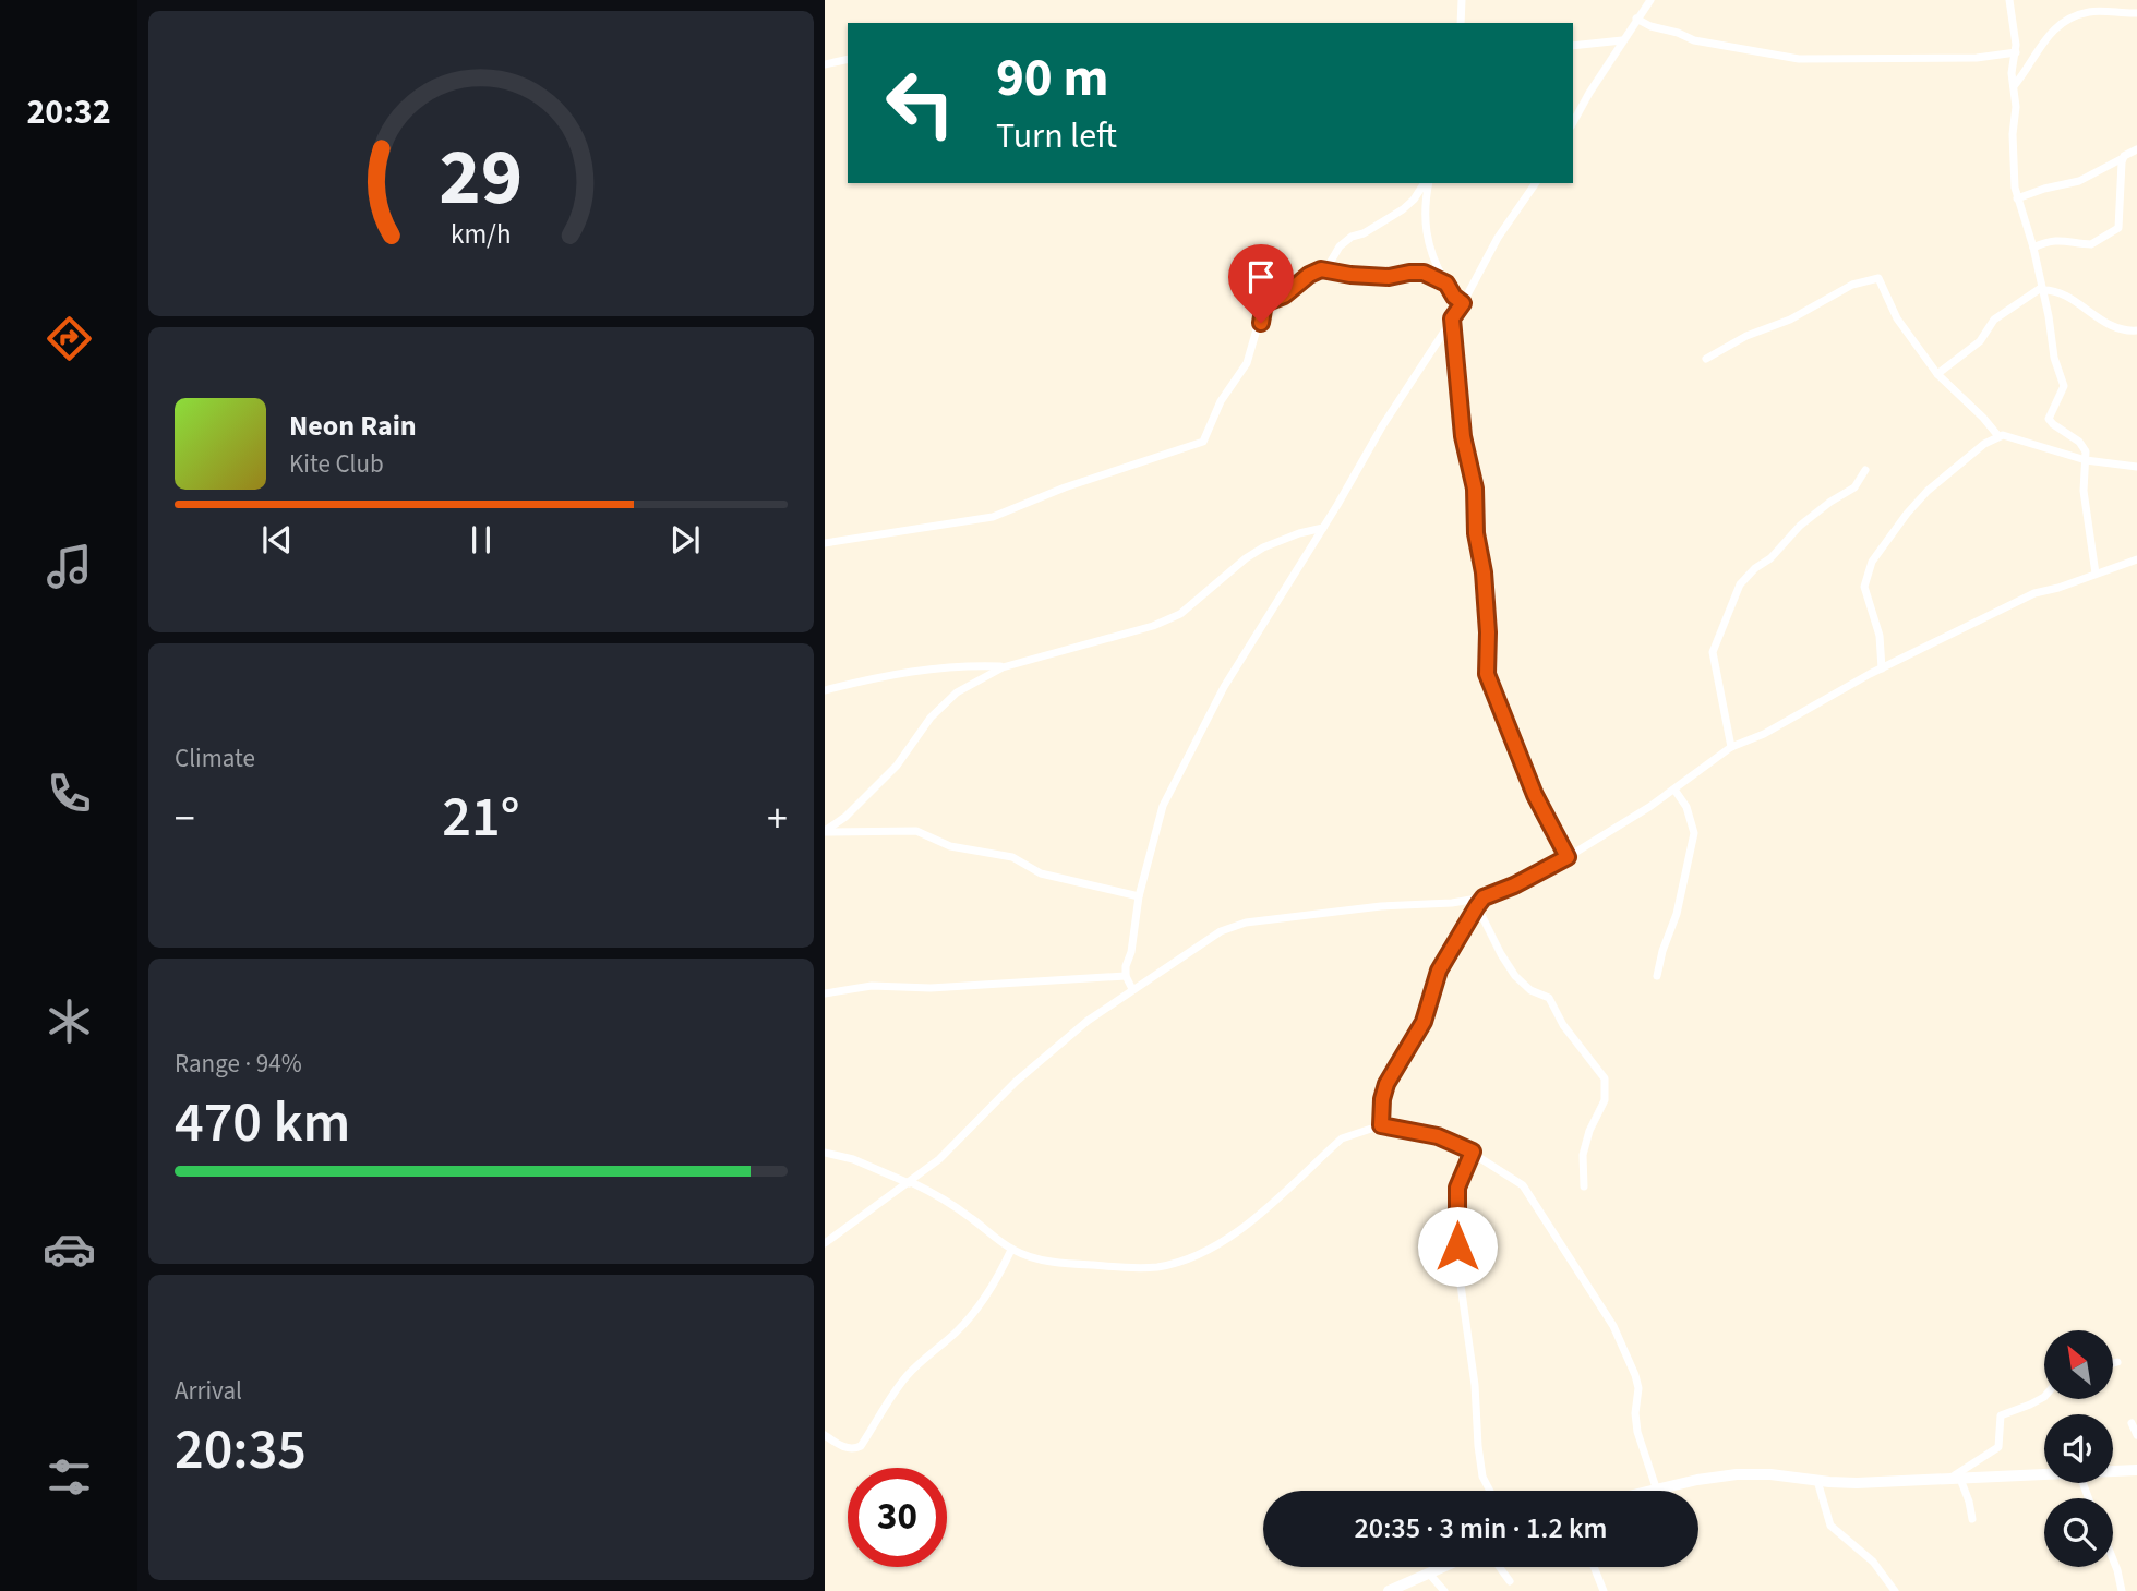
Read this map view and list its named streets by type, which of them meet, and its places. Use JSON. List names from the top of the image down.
{
  "north": "top left",
  "page": {
    "tabs": "20:32",
    "turn": ["90 m", "Turn left"],
    "song": ["Neon Rain", "Kite Club"],
    "tile": [
      "Climate",
      ["Range · 94%", "470 km"],
      ["Arrival", "20:35"]
    ],
    "heat": ["−", "21°", "+"],
    "limit": "30",
    "trip": "20:35 · 3 min · 1.2 km",
    "gauge": ["29", "km/h"]
  }
}
